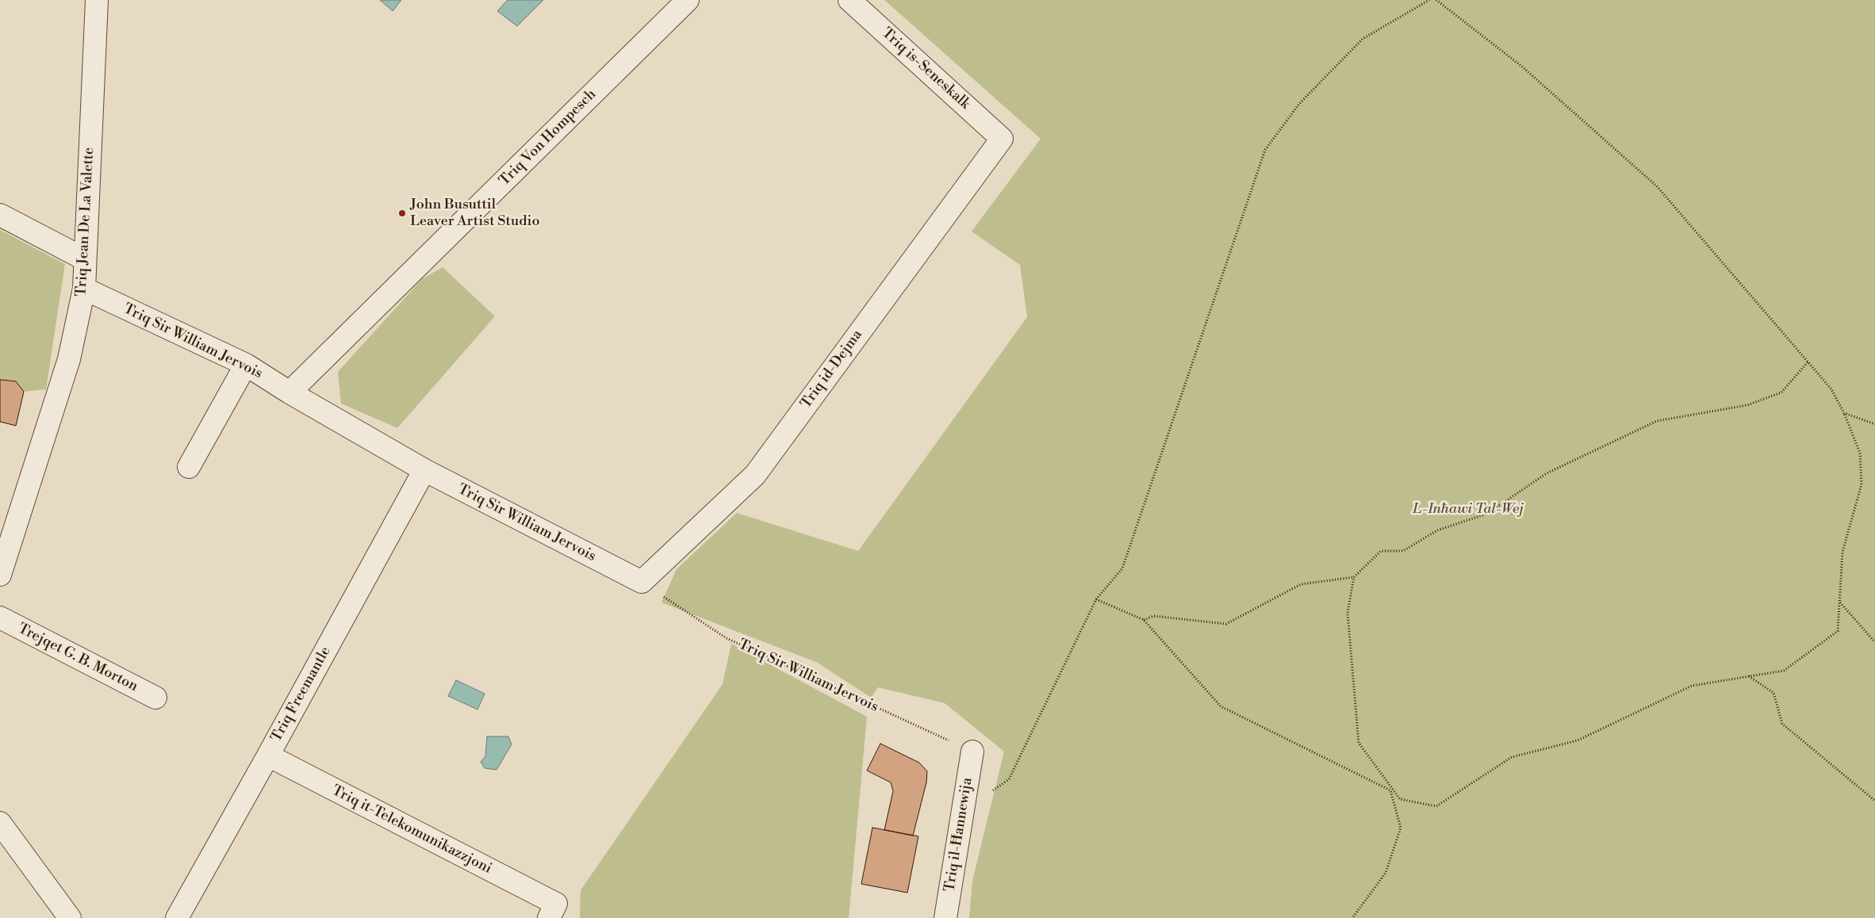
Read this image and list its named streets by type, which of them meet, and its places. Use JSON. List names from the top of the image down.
{
  "streets": {
    "street": [
      "Triq is-Seneskalk",
      "Triq Von Hompesch",
      "Triq Jean De La Valette",
      "Triq Sir William Jervois",
      "Triq id-Dejma",
      "Trejqet G. B. Morton",
      "Triq Freemantle",
      "Triq it-Telekomunikazzjoni",
      "Triq il-Ħannewija"
    ]
  },
  "crossings": [
    ["Triq is-Seneskalk", "Triq id-Dejma"],
    ["Triq Von Hompesch", "Triq Sir William Jervois"],
    ["Triq Jean De La Valette", "Triq Sir William Jervois"],
    ["Triq Sir William Jervois", "Triq id-Dejma"],
    ["Triq Sir William Jervois", "Triq Freemantle"],
    ["Triq Sir William Jervois", "Triq il-Ħannewija"],
    ["Triq Freemantle", "Triq it-Telekomunikazzjoni"]
  ],
  "parks": ["L-Inħawi Tal-Wej"],
  "places": ["John Busuttil Leaver Artist Studio"]
}
